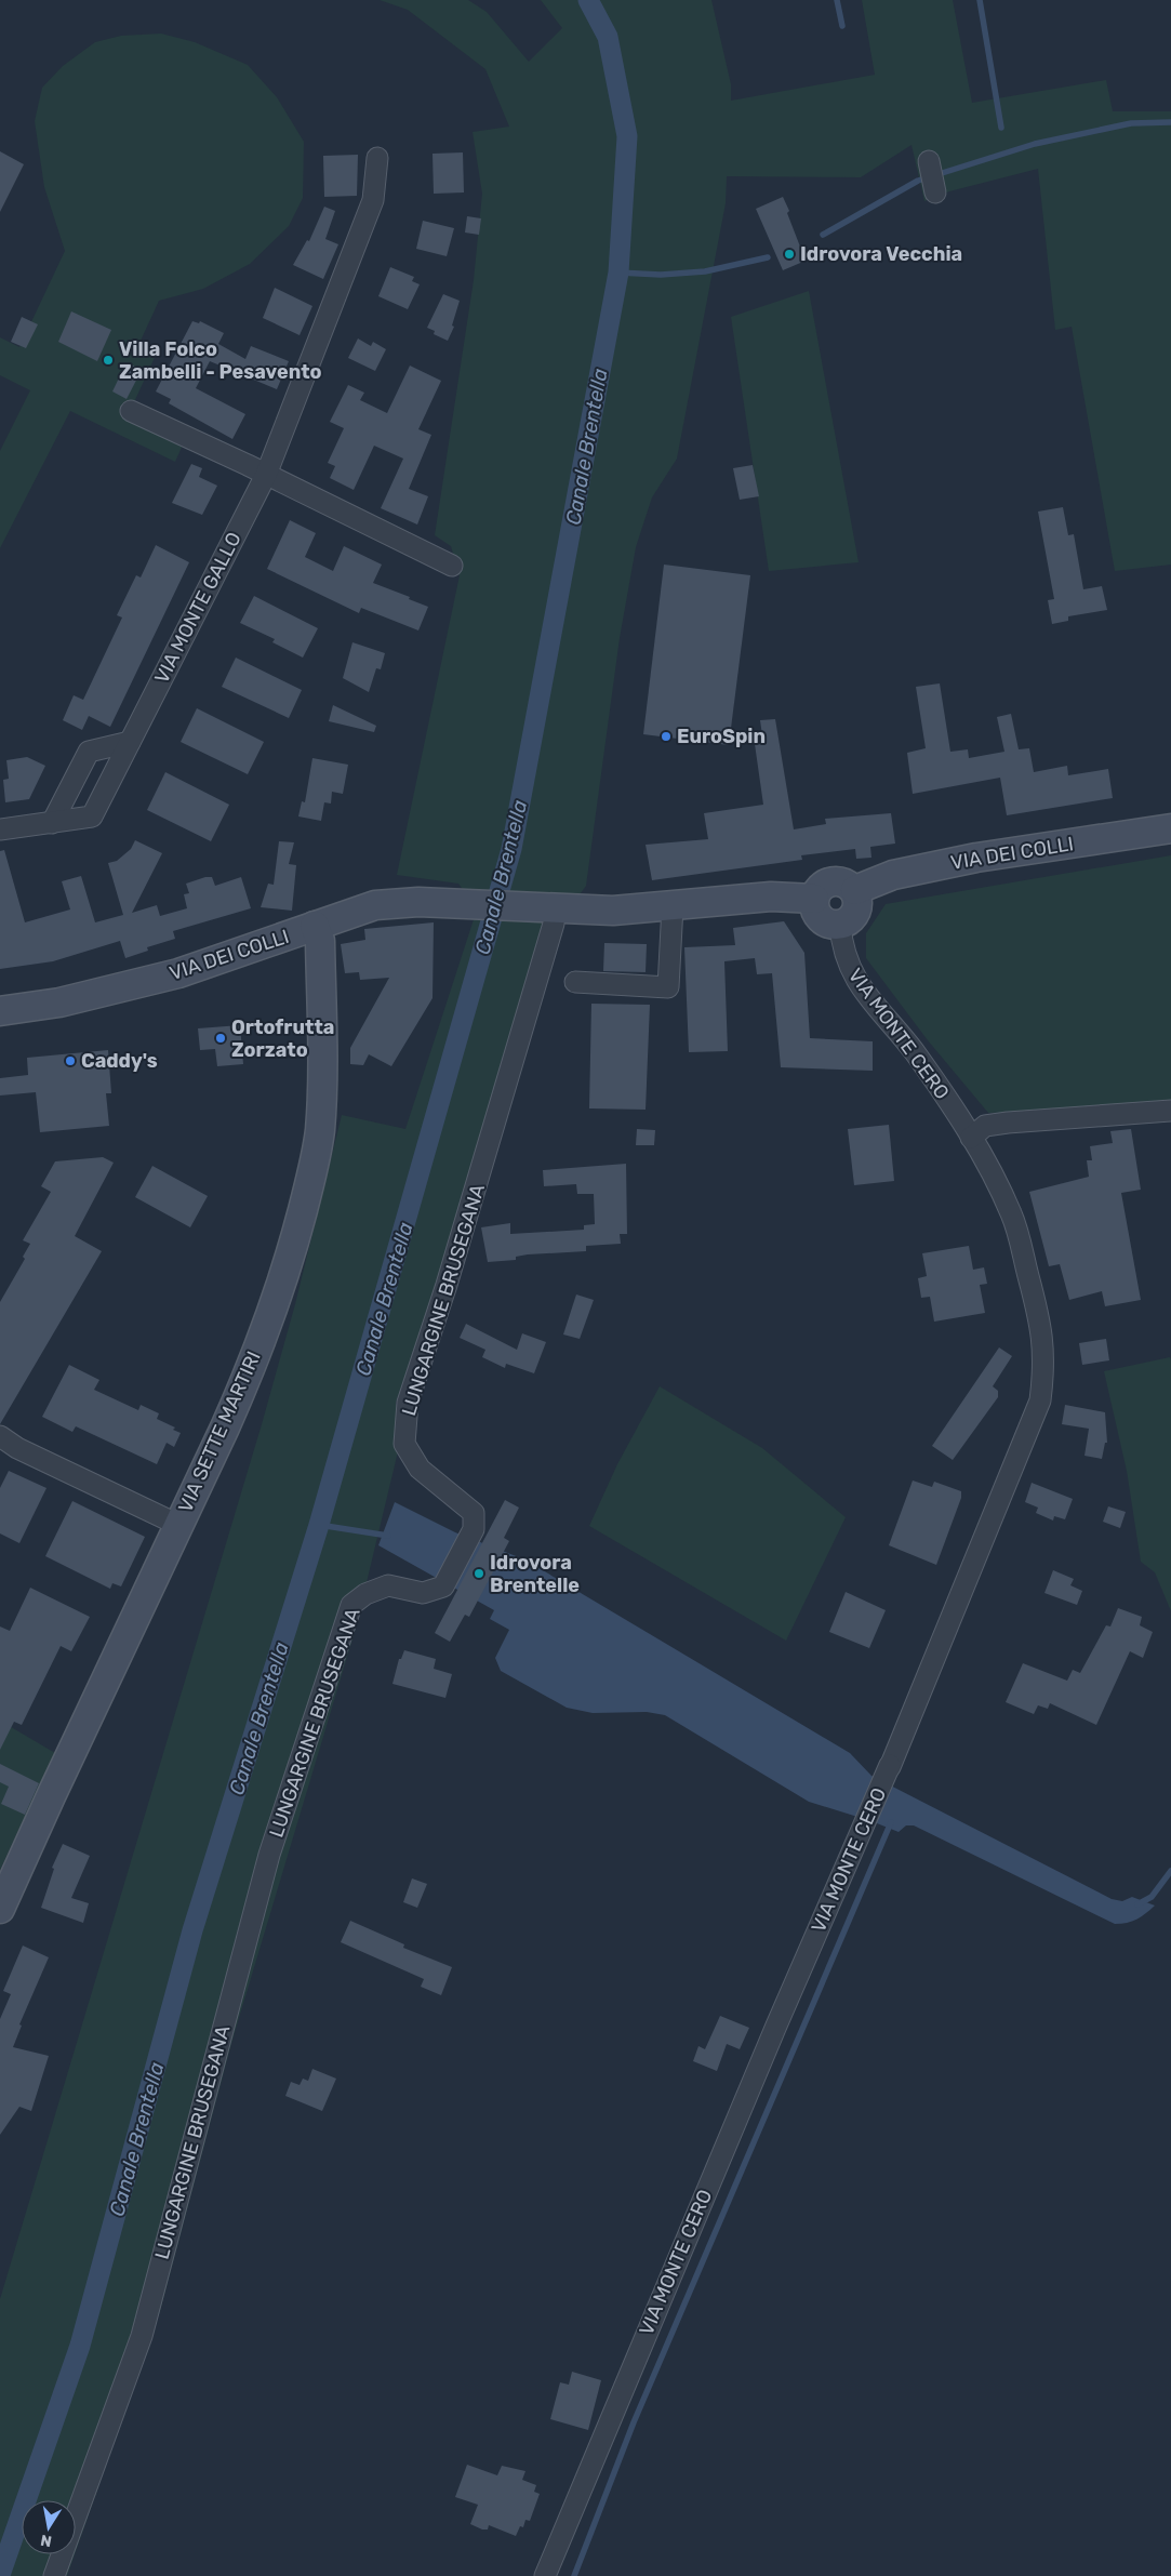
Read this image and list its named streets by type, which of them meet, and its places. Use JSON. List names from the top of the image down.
{
  "streets": {
    "main road": ["VIA DEI COLLI", "VIA SETTE MARTIRI"],
    "street": ["VIA MONTE GALLO", "VIA MONTE CERO", "LUNGARGINE BRUSEGANA"]
  },
  "crossings": [
    ["VIA DEI COLLI", "VIA MONTE CERO"],
    ["VIA DEI COLLI", "LUNGARGINE BRUSEGANA"],
    ["VIA DEI COLLI", "VIA SETTE MARTIRI"]
  ],
  "water": ["Canale Brentella"],
  "places": [
    "Idrovora Vecchia",
    "Villa Folco Zambelli - Pesavento",
    "EuroSpin",
    "Ortofrutta Zorzato",
    "Caddy's",
    "Idrovora Brentelle"
  ],
  "north": "bottom"
}
